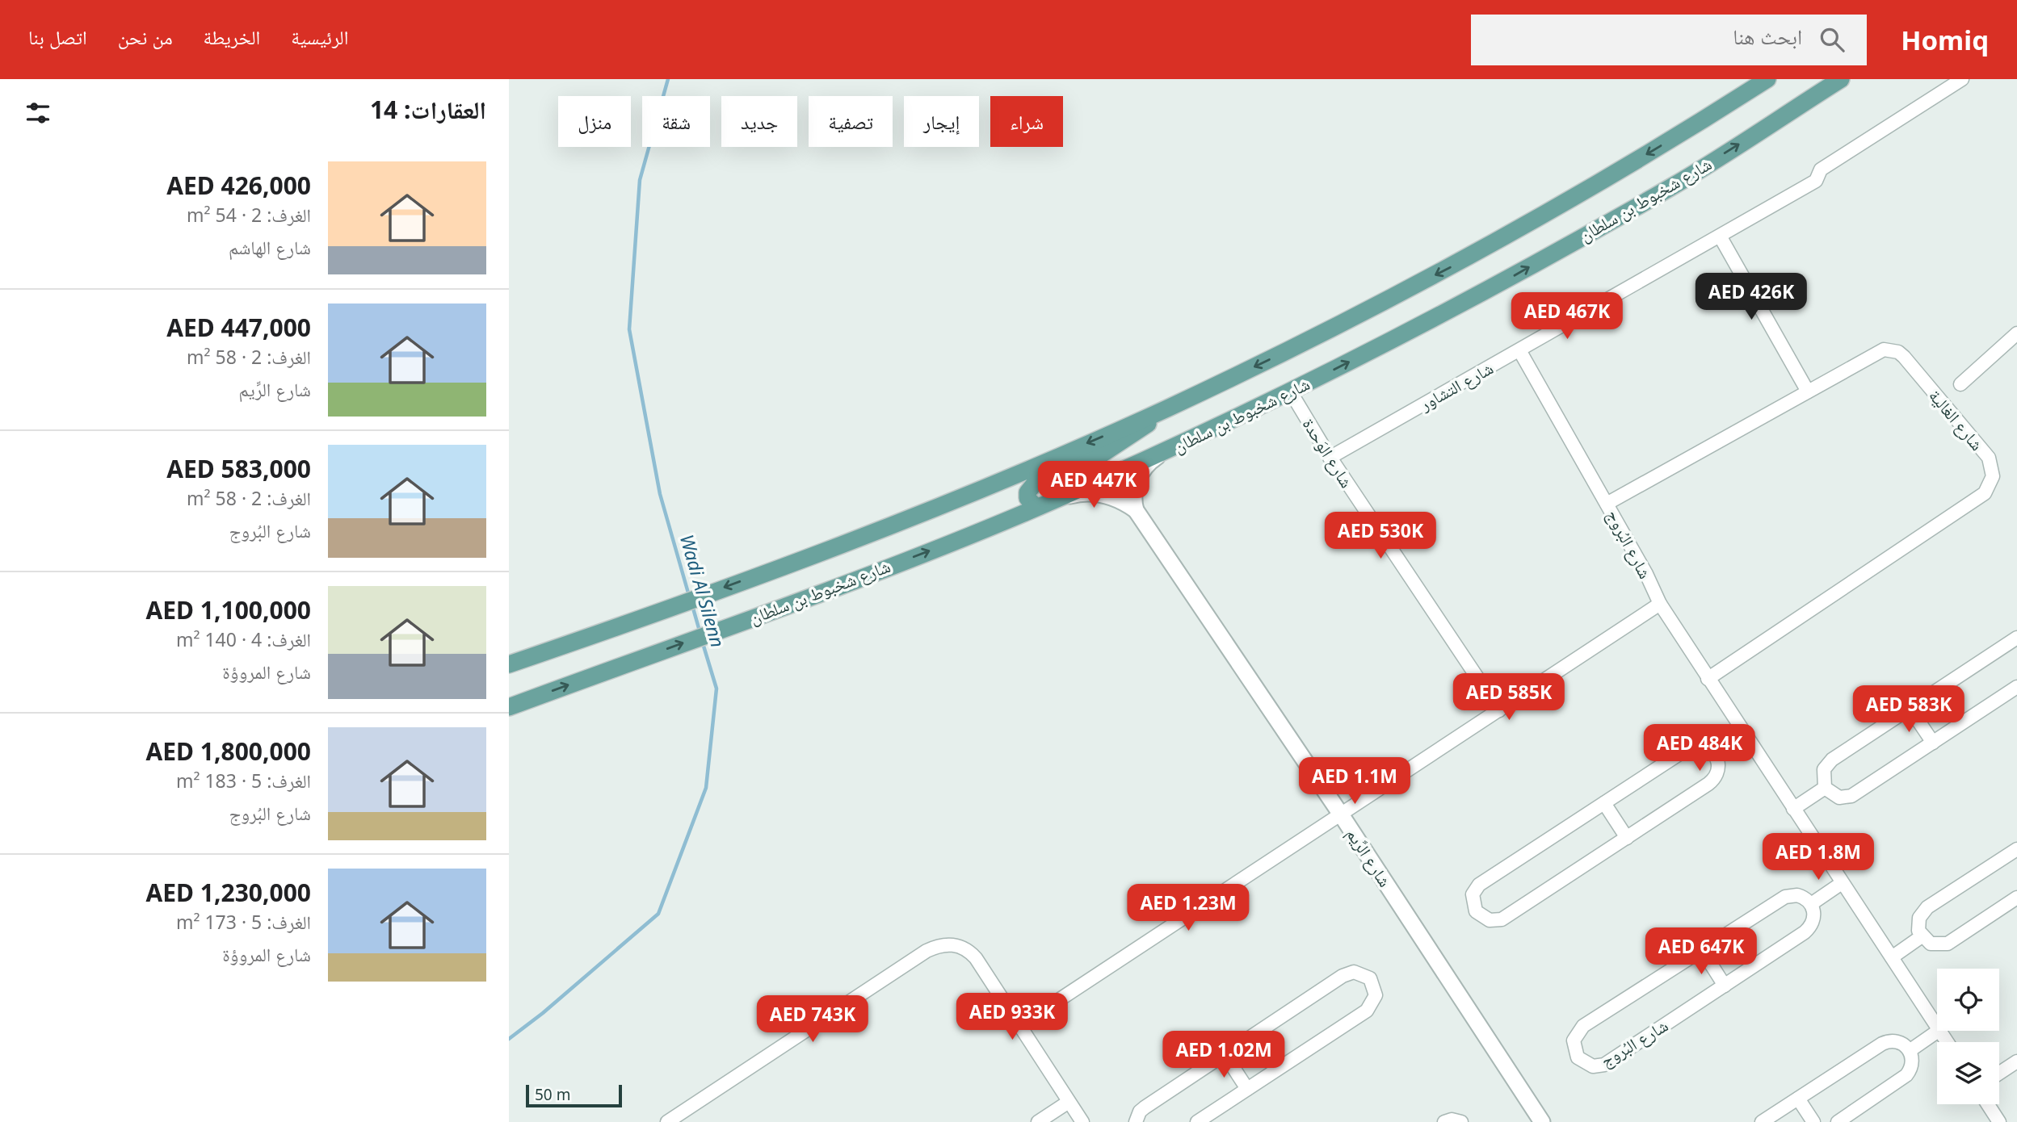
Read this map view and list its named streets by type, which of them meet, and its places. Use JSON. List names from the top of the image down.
{
  "streets": {
    "main road": ["شارع شخبوط بن سلطان"],
    "street": [
      "شارع التشاور",
      "شارع الغالية",
      "شارع الوَحدة",
      "شارع البُروج",
      "شارع الرِّيم"
    ]
  },
  "crossings": [
    ["شارع شخبوط بن سلطان", "شارع الوَحدة"],
    ["شارع شخبوط بن سلطان", "شارع الرِّيم"],
    ["شارع التشاور", "شارع الوَحدة"],
    ["شارع التشاور", "شارع البُروج"],
    ["شارع الغالية", "شارع البُروج"]
  ],
  "water": ["Wadi Al Silenn"],
  "scale_bar": "50 m",
  "page": {
    "header": "Homiq",
    "search": "ابحث هنا",
    "nav": [
      "الرئيسية",
      "الخريطة",
      "من نحن",
      "اتصل بنا"
    ],
    "heading": "العقارات: 14",
    "chip": [
      "شراء",
      "إيجار",
      "تصفية",
      "جديد",
      "شقة",
      "منزل"
    ],
    "list": [
      {
        "name": "AED 426,000",
        "note": "الغرف: 2 · 54 m² · شارع الهاشم"
      },
      {
        "name": "AED 447,000",
        "note": "الغرف: 2 · 58 m² · شارع الرِّيم"
      },
      {
        "name": "AED 583,000",
        "note": "الغرف: 2 · 58 m² · شارع البُروج"
      },
      {
        "name": "AED 1,100,000",
        "note": "الغرف: 4 · 140 m² · شارع المروؤة"
      },
      {
        "name": "AED 1,800,000",
        "note": "الغرف: 5 · 183 m² · شارع البُروج"
      },
      {
        "name": "AED 1,230,000",
        "note": "الغرف: 5 · 173 m² · شارع المروؤة"
      }
    ],
    "price": [
      "AED 426K",
      "AED 467K",
      "AED 447K",
      "AED 530K",
      "AED 585K",
      "AED 583K",
      "AED 484K",
      "AED 1.1M",
      "AED 1.8M",
      "AED 1.23M",
      "AED 647K",
      "AED 933K",
      "AED 743K",
      "AED 1.02M"
    ],
    "scale": "50 m"
  }
}
